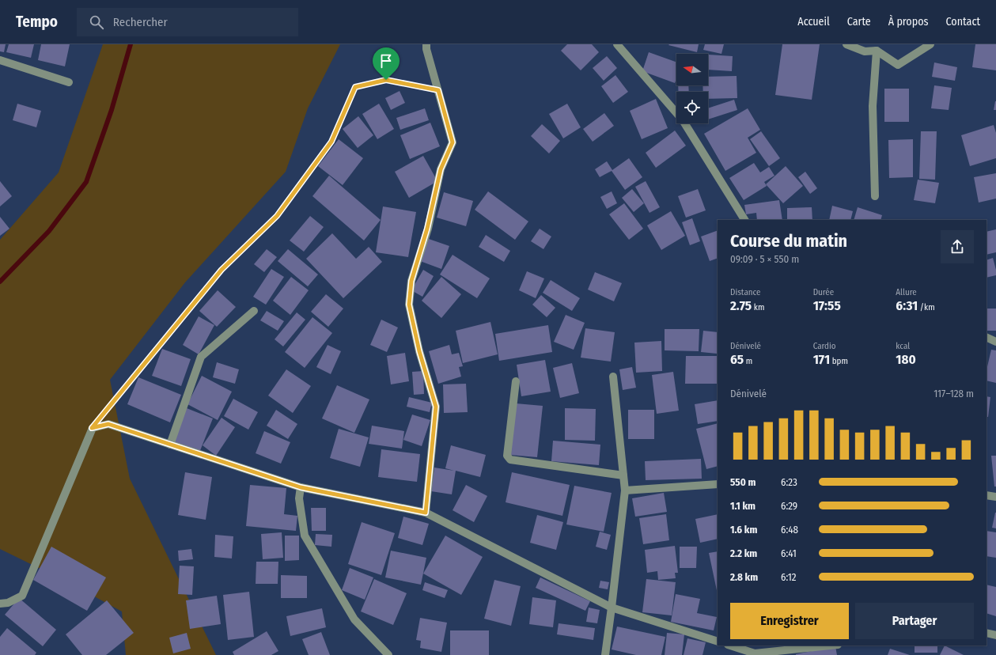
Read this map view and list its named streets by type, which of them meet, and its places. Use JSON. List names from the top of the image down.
{
  "north": "left",
  "page": {
    "header": "Tempo",
    "search": "Rechercher",
    "nav": [
      "Accueil",
      "Carte",
      "À propos",
      "Contact"
    ],
    "heading": ["Course du matin", "09:09 · 5 × 550 m"],
    "stats": [
      ["Distance", "2.75 km"],
      ["Durée", "17:55"],
      ["Allure", "6:31 /km"],
      ["Dénivelé", "65 m"],
      ["Cardio", "171 bpm"],
      ["kcal", "180"]
    ],
    "chart": ["Dénivelé", "117–128 m"],
    "list": [
      {
        "name": "550 m",
        "note": "6:23"
      },
      {
        "name": "1.1 km",
        "note": "6:29"
      },
      {
        "name": "1.6 km",
        "note": "6:48"
      },
      {
        "name": "2.2 km",
        "note": "6:41"
      },
      {
        "name": "2.8 km",
        "note": "6:12"
      }
    ],
    "buttons": ["Enregistrer", "Partager"]
  }
}
